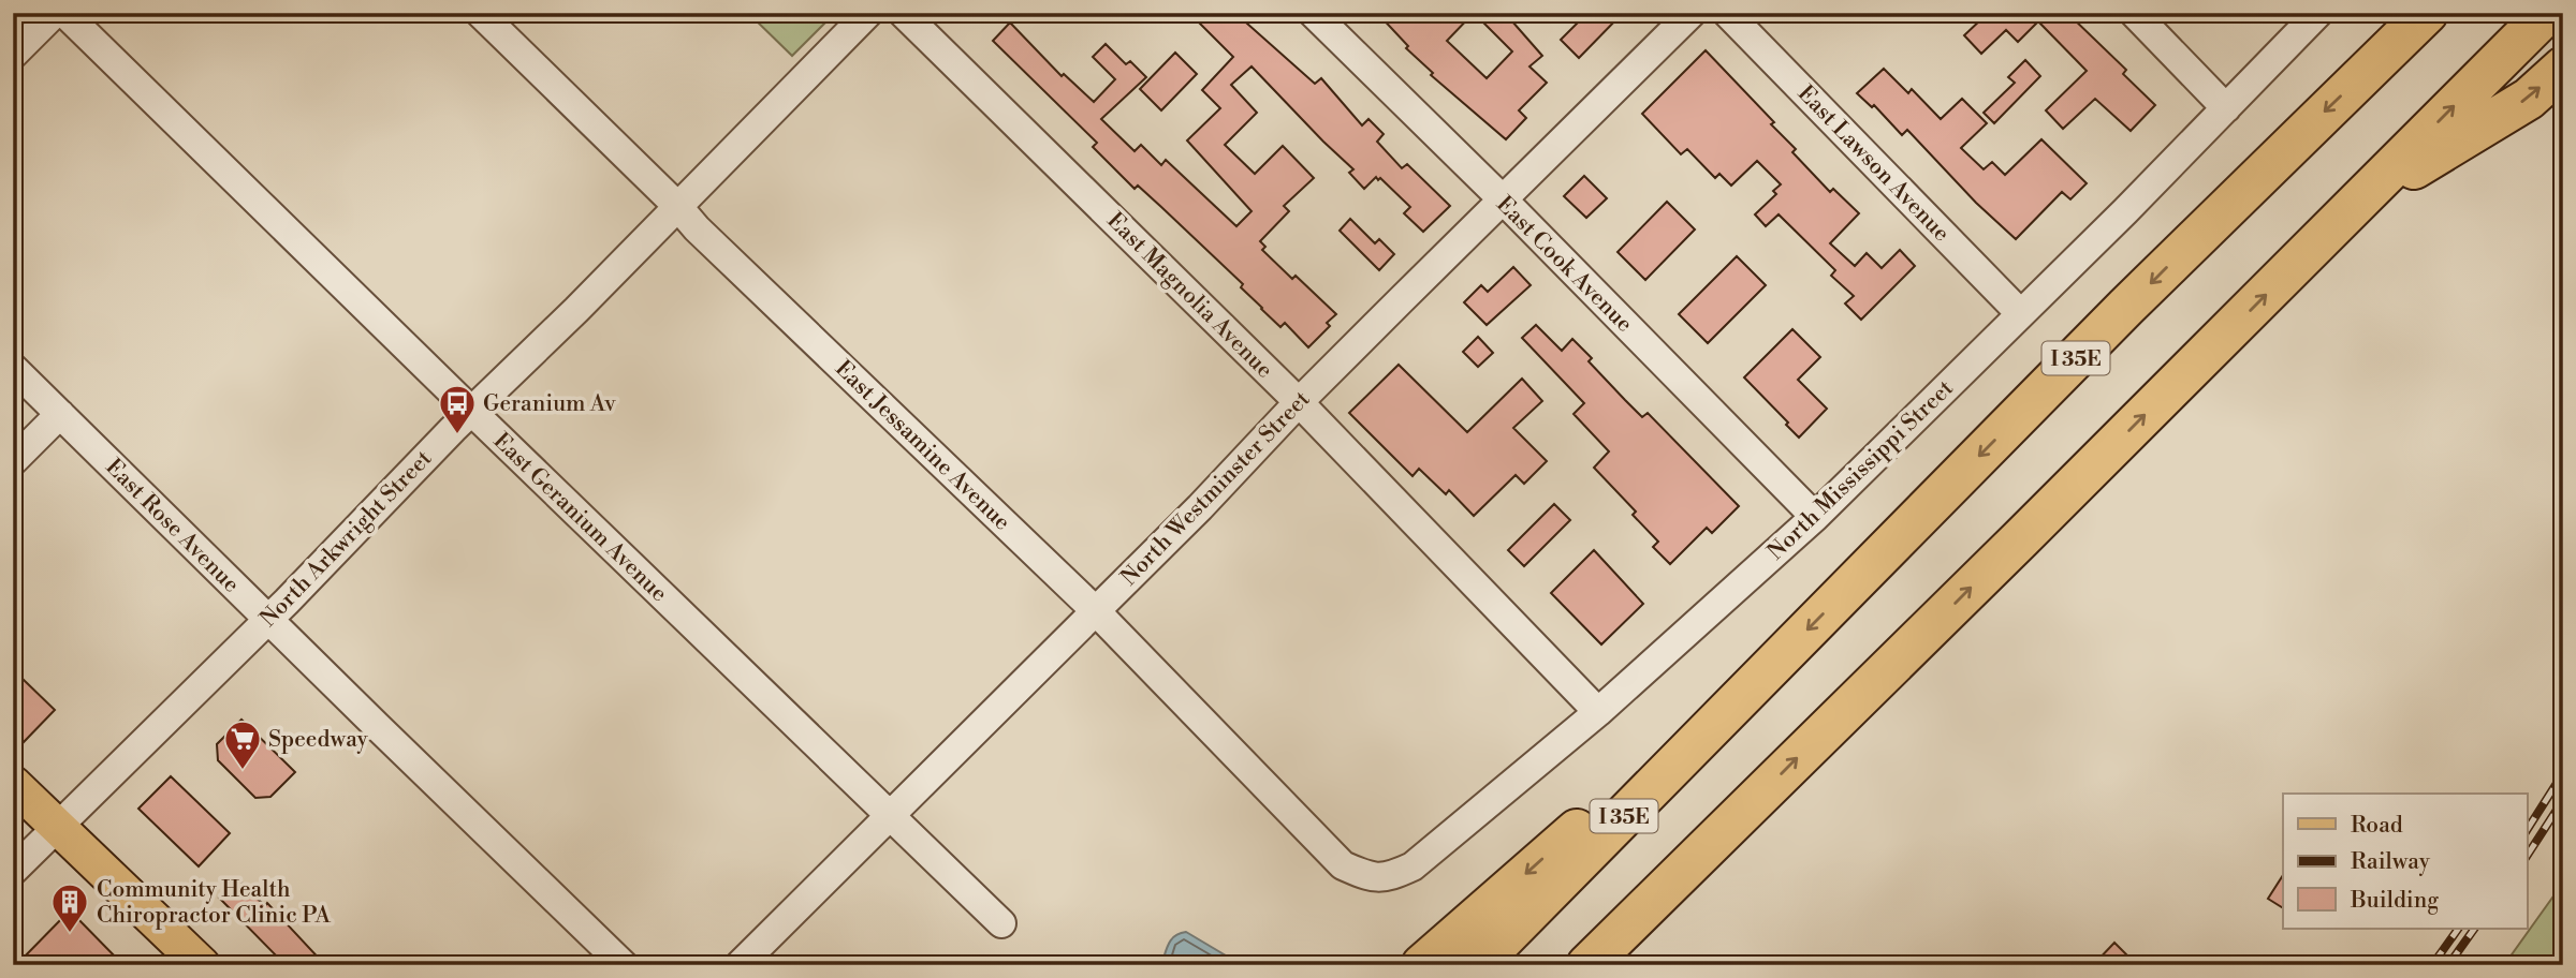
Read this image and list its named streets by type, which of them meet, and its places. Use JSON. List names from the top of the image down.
{
  "streets": {
    "highway": ["I 35E"],
    "street": [
      "East Lawson Avenue",
      "East Cook Avenue",
      "East Magnolia Avenue",
      "East Jessamine Avenue",
      "North Mississippi Street",
      "North Westminster Street",
      "East Geranium Avenue",
      "East Rose Avenue",
      "North Arkwright Street"
    ]
  },
  "crossings": [
    ["East Lawson Avenue", "North Mississippi Street"],
    ["East Cook Avenue", "North Mississippi Street"],
    ["East Cook Avenue", "North Westminster Street"],
    ["East Magnolia Avenue", "North Mississippi Street"],
    ["East Magnolia Avenue", "North Westminster Street"],
    ["East Jessamine Avenue", "North Mississippi Street"],
    ["East Jessamine Avenue", "North Westminster Street"],
    ["East Jessamine Avenue", "North Arkwright Street"],
    ["North Westminster Street", "East Geranium Avenue"],
    ["East Geranium Avenue", "North Arkwright Street"],
    ["East Rose Avenue", "North Arkwright Street"]
  ],
  "places": {
    "bus stop": ["Geranium Av"],
    "supermarket": ["Speedway"],
    "building": ["Community Health Chiropractor Clinic PA"]
  },
  "legend": ["Road", "Railway", "Building"]
}
